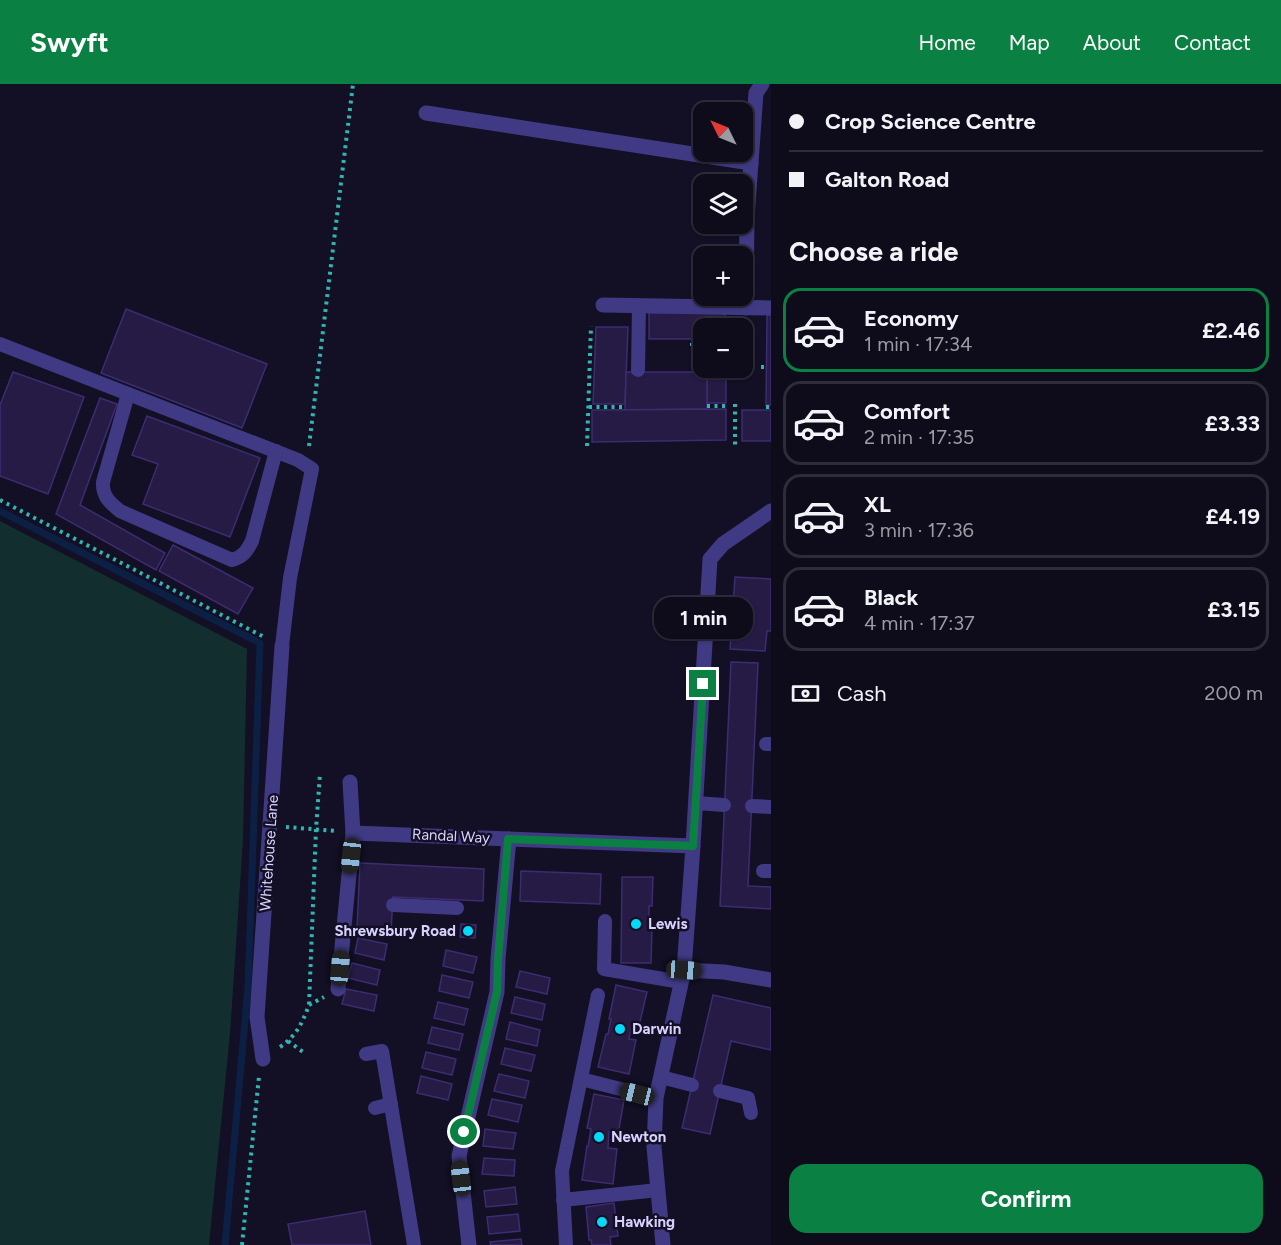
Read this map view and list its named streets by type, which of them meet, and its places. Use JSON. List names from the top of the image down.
{
  "streets": {
    "street": ["Randal Way", "Whitehouse Lane"]
  },
  "places": [
    "Lewis",
    "Shrewsbury Road",
    "Darwin",
    "Newton",
    "Hawking"
  ],
  "north": "top left",
  "page": {
    "header": "Swyft",
    "nav": [
      "Home",
      "Map",
      "About",
      "Contact"
    ],
    "banner": ["Crop Science Centre", "Galton Road"],
    "map_buttons": ["+", "−"],
    "heading": "Choose a ride",
    "list": [
      {
        "name": "Economy",
        "note": "1 min · 17:34",
        "value": "£2.46"
      },
      {
        "name": "Comfort",
        "note": "2 min · 17:35",
        "value": "£3.33"
      },
      {
        "name": "XL",
        "note": "3 min · 17:36",
        "value": "£4.19"
      },
      {
        "name": "Black",
        "note": "4 min · 17:37",
        "value": "£3.15"
      }
    ],
    "bubble": "1 min",
    "pay": ["Cash", "200 m"],
    "buttons": "Confirm"
  }
}
